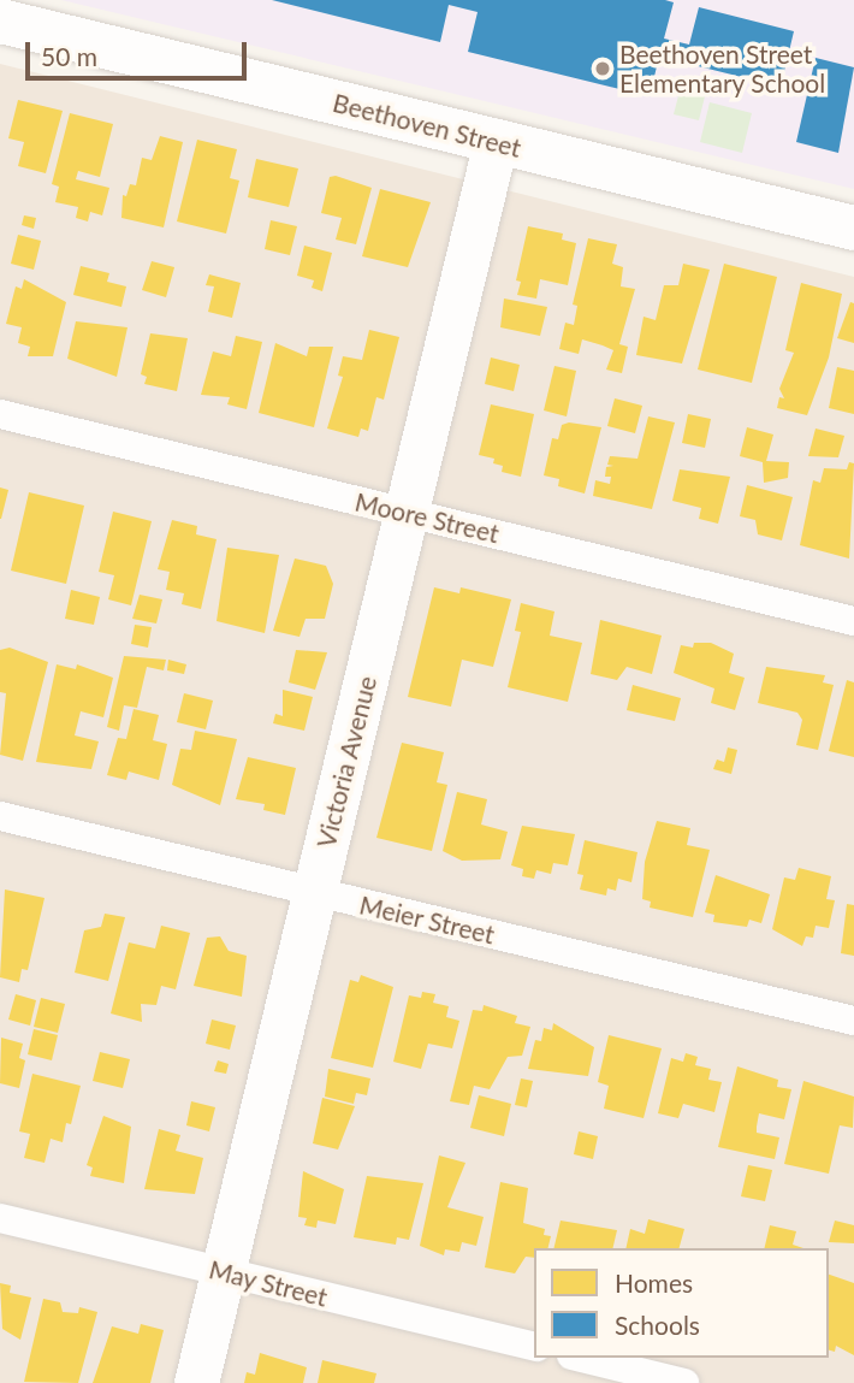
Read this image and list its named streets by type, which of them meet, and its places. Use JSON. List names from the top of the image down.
{
  "streets": {
    "street": [
      "Beethoven Street",
      "Moore Street",
      "Victoria Avenue",
      "Meier Street",
      "May Street"
    ]
  },
  "crossings": [
    ["Beethoven Street", "Victoria Avenue"],
    ["Moore Street", "Victoria Avenue"],
    ["Victoria Avenue", "Meier Street"],
    ["Victoria Avenue", "May Street"]
  ],
  "places": ["Beethoven Street Elementary School"],
  "legend": ["Homes", "Schools"],
  "scale_bar": "50 m"
}
